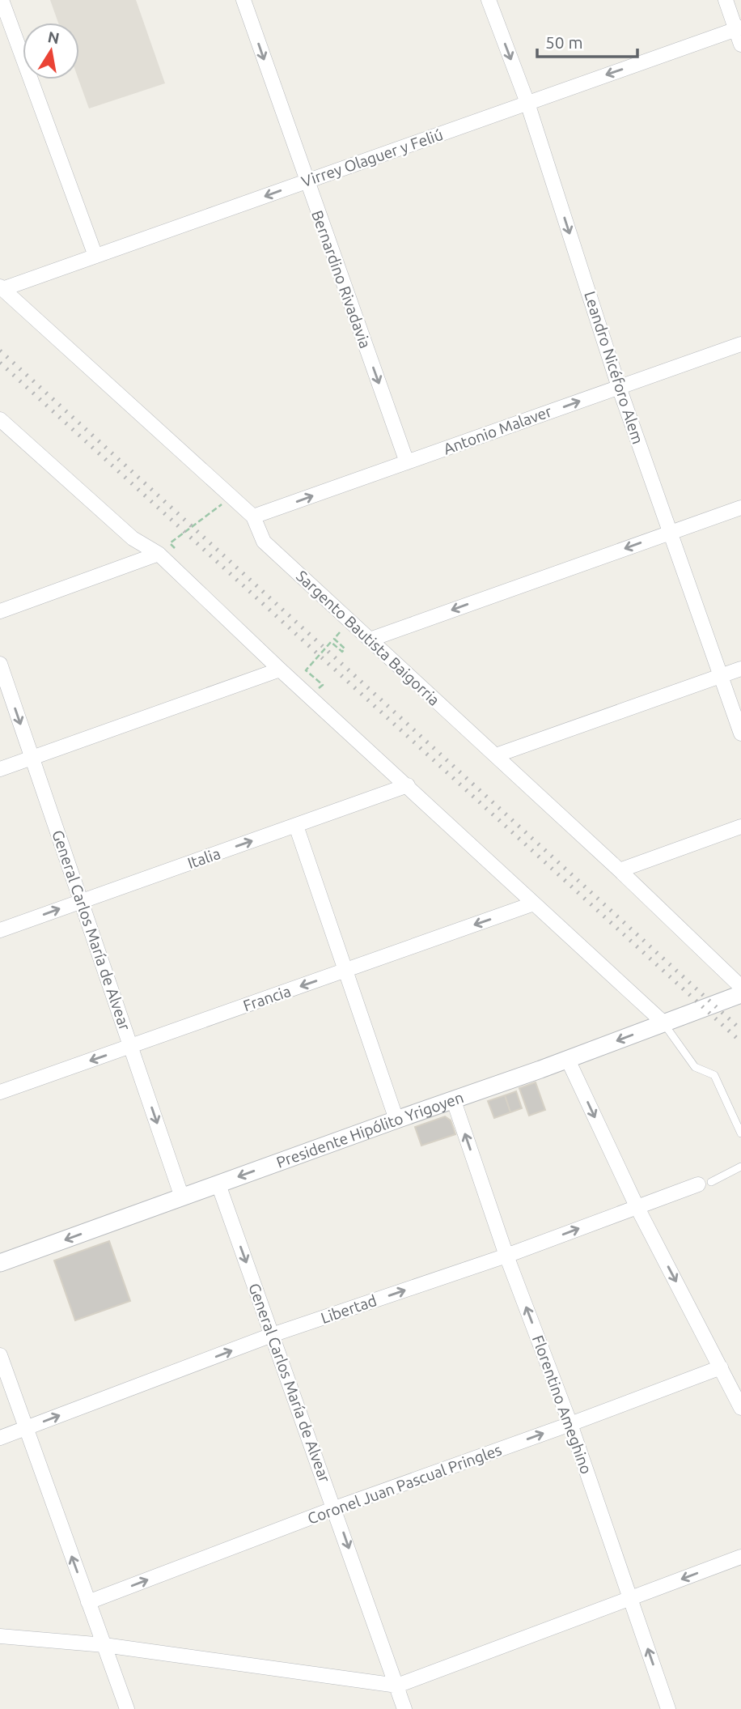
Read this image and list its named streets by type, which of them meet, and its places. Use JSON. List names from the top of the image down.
{
  "streets": {
    "street": [
      "Virrey Olaguer y Feliú",
      "Bernardino Rivadavia",
      "Leandro Nicéforo Alem",
      "Antonio Malaver",
      "Sargento Bautista Baigorria",
      "Italia",
      "General Carlos María de Alvear",
      "Francia",
      "Presidente Hipólito Yrigoyen",
      "Libertad",
      "Florentino Ameghino",
      "Coronel Juan Pascual Pringles"
    ]
  },
  "crossings": [
    ["Virrey Olaguer y Feliú", "Bernardino Rivadavia"],
    ["Virrey Olaguer y Feliú", "Leandro Nicéforo Alem"],
    ["Virrey Olaguer y Feliú", "Sargento Bautista Baigorria"],
    ["Bernardino Rivadavia", "Antonio Malaver"],
    ["Leandro Nicéforo Alem", "Antonio Malaver"],
    ["Antonio Malaver", "Sargento Bautista Baigorria"],
    ["Italia", "General Carlos María de Alvear"],
    ["General Carlos María de Alvear", "Francia"],
    ["General Carlos María de Alvear", "Presidente Hipólito Yrigoyen"],
    ["General Carlos María de Alvear", "Libertad"],
    ["General Carlos María de Alvear", "Coronel Juan Pascual Pringles"],
    ["Presidente Hipólito Yrigoyen", "Florentino Ameghino"],
    ["Libertad", "Florentino Ameghino"],
    ["Florentino Ameghino", "Coronel Juan Pascual Pringles"]
  ],
  "one_way": [
    "Virrey Olaguer y Feliú",
    "Bernardino Rivadavia",
    "Leandro Nicéforo Alem",
    "Antonio Malaver",
    "Italia",
    "General Carlos María de Alvear",
    "Francia",
    "Presidente Hipólito Yrigoyen",
    "Libertad",
    "Florentino Ameghino",
    "Coronel Juan Pascual Pringles"
  ],
  "scale_bar": "50 m",
  "north": "top"
}
